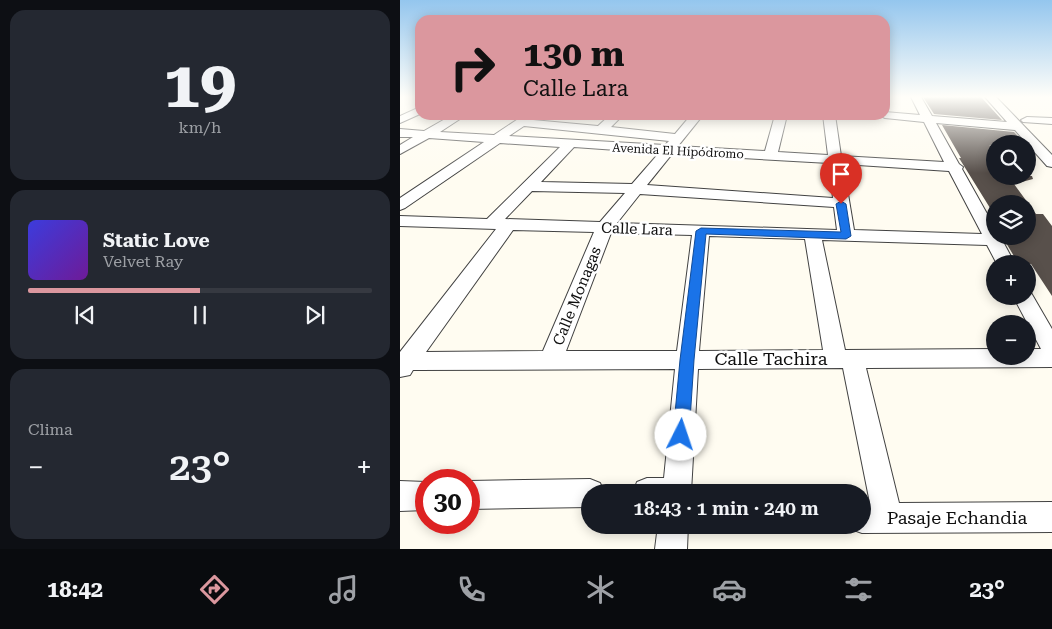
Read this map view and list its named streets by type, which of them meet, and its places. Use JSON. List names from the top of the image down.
{
  "streets": {
    "street": [
      "Avenida El Hipódromo",
      "Calle Lara",
      "Calle Monagas",
      "Calle Tachira",
      "Pasaje Echandia"
    ]
  },
  "crossings": [
    ["Avenida El Hipódromo", "Calle Monagas"],
    ["Calle Lara", "Calle Monagas"],
    ["Calle Monagas", "Calle Tachira"]
  ],
  "page": {
    "tile": [
      ["19", "km/h"],
      "Clima"
    ],
    "turn": ["130 m", "Calle Lara"],
    "map_buttons": ["+", "−"],
    "song": ["Static Love", "Velvet Ray"],
    "heat": ["−", "23°", "+"],
    "limit": "30",
    "trip": "18:43 · 1 min · 240 m",
    "tabs": ["18:42", "23°"]
  }
}
